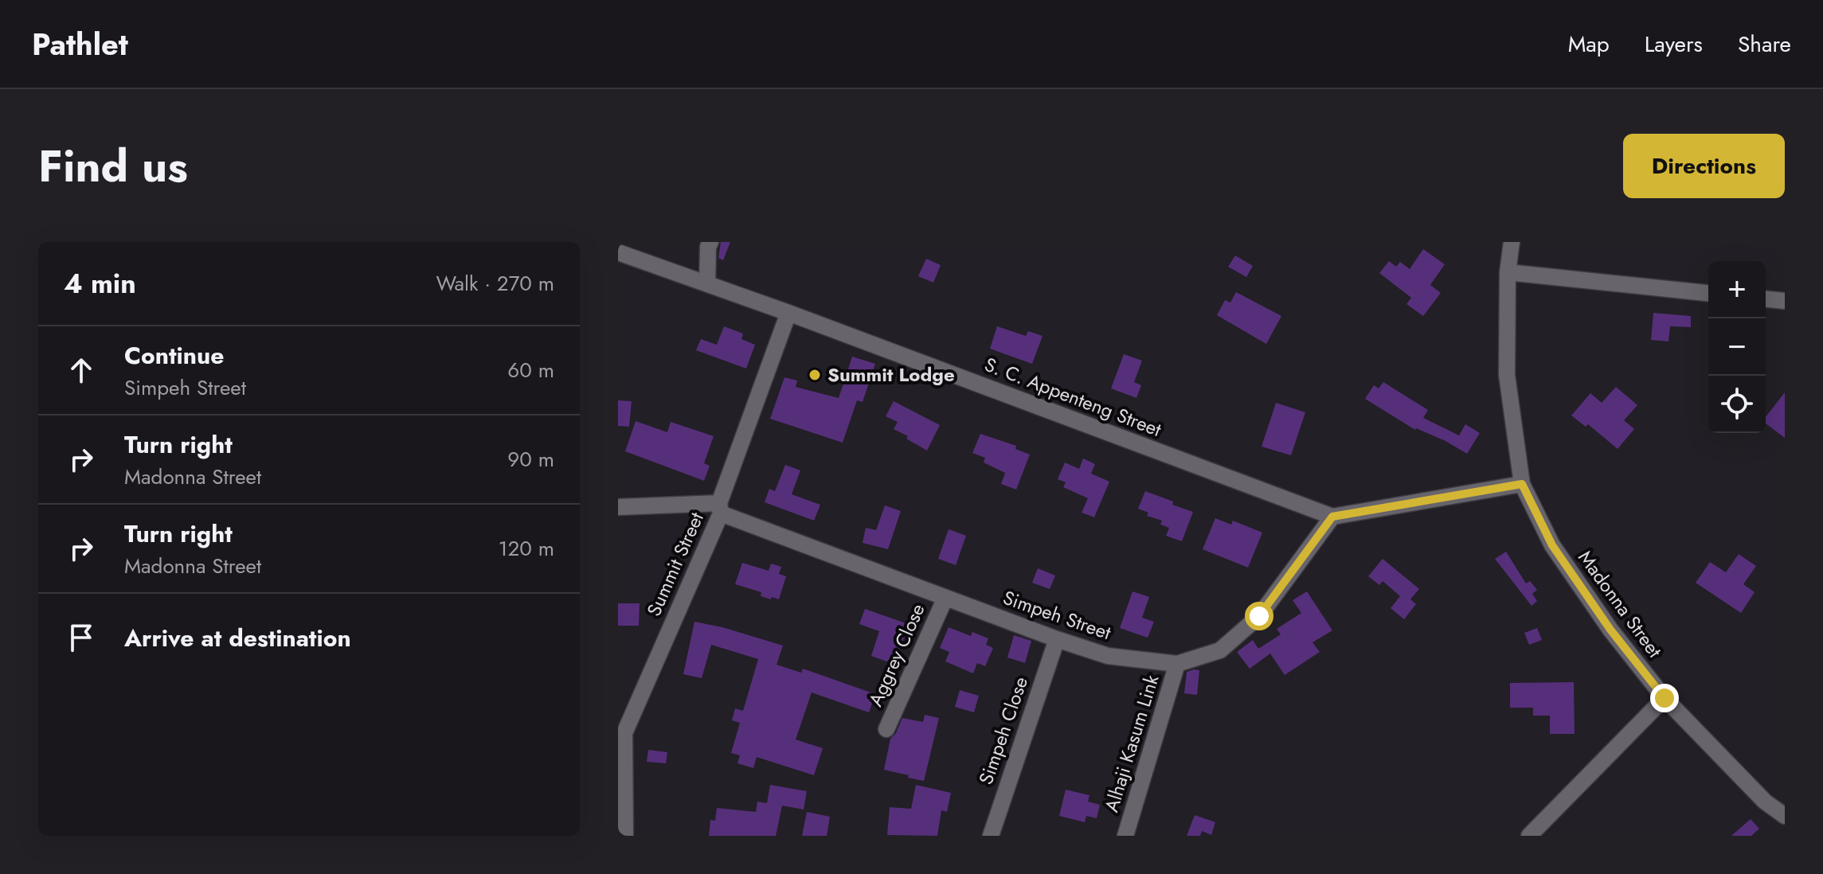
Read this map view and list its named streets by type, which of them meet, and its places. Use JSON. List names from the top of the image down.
{
  "streets": {
    "street": [
      "S. C. Appenteng Street",
      "Summit Street",
      "Madonna Street",
      "Simpeh Street",
      "Aggrey Close",
      "Simpeh Close",
      "Alhaji Kasum Link"
    ]
  },
  "crossings": [
    ["S. C. Appenteng Street", "Summit Street"],
    ["S. C. Appenteng Street", "Simpeh Street"],
    ["Summit Street", "Simpeh Street"],
    ["Simpeh Street", "Aggrey Close"],
    ["Simpeh Street", "Simpeh Close"],
    ["Simpeh Street", "Alhaji Kasum Link"]
  ],
  "places": ["Summit Lodge"],
  "page": {
    "header": "Pathlet",
    "nav": ["Map", "Layers", "Share"],
    "title": "Find us",
    "buttons": "Directions",
    "heading": ["4 min", "Walk · 270 m"],
    "map_buttons": ["+", "−"],
    "list": [
      ["Continue", "Simpeh Street", "60 m"],
      ["Turn right", "Madonna Street", "90 m"],
      ["Turn right", "Madonna Street", "120 m"],
      "Arrive at destination"
    ]
  }
}
